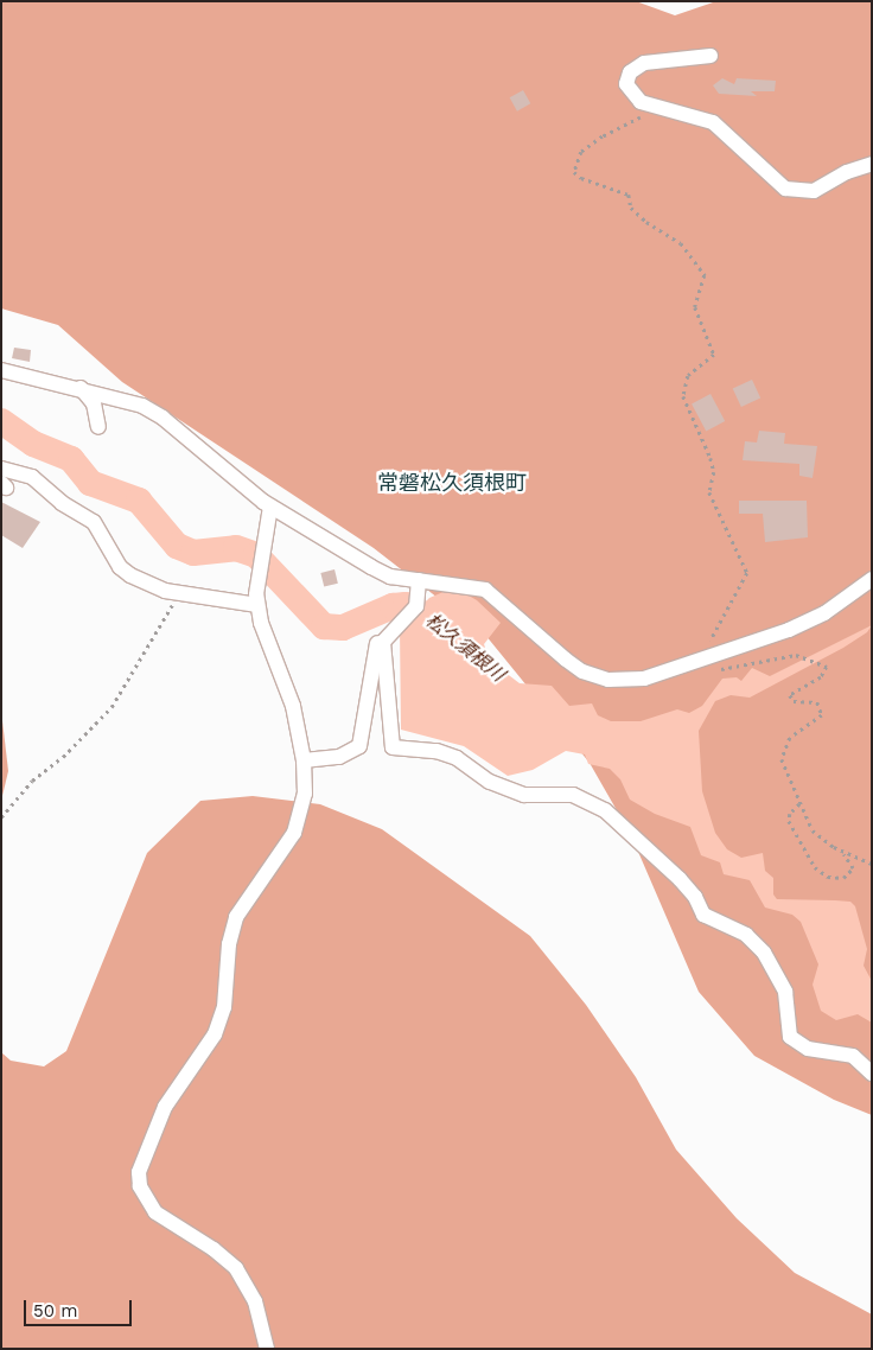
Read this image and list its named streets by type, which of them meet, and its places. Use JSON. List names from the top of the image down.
{
  "districts": ["常磐松久須根町"],
  "water": ["松久須根川"],
  "scale_bar": "50 m"
}
